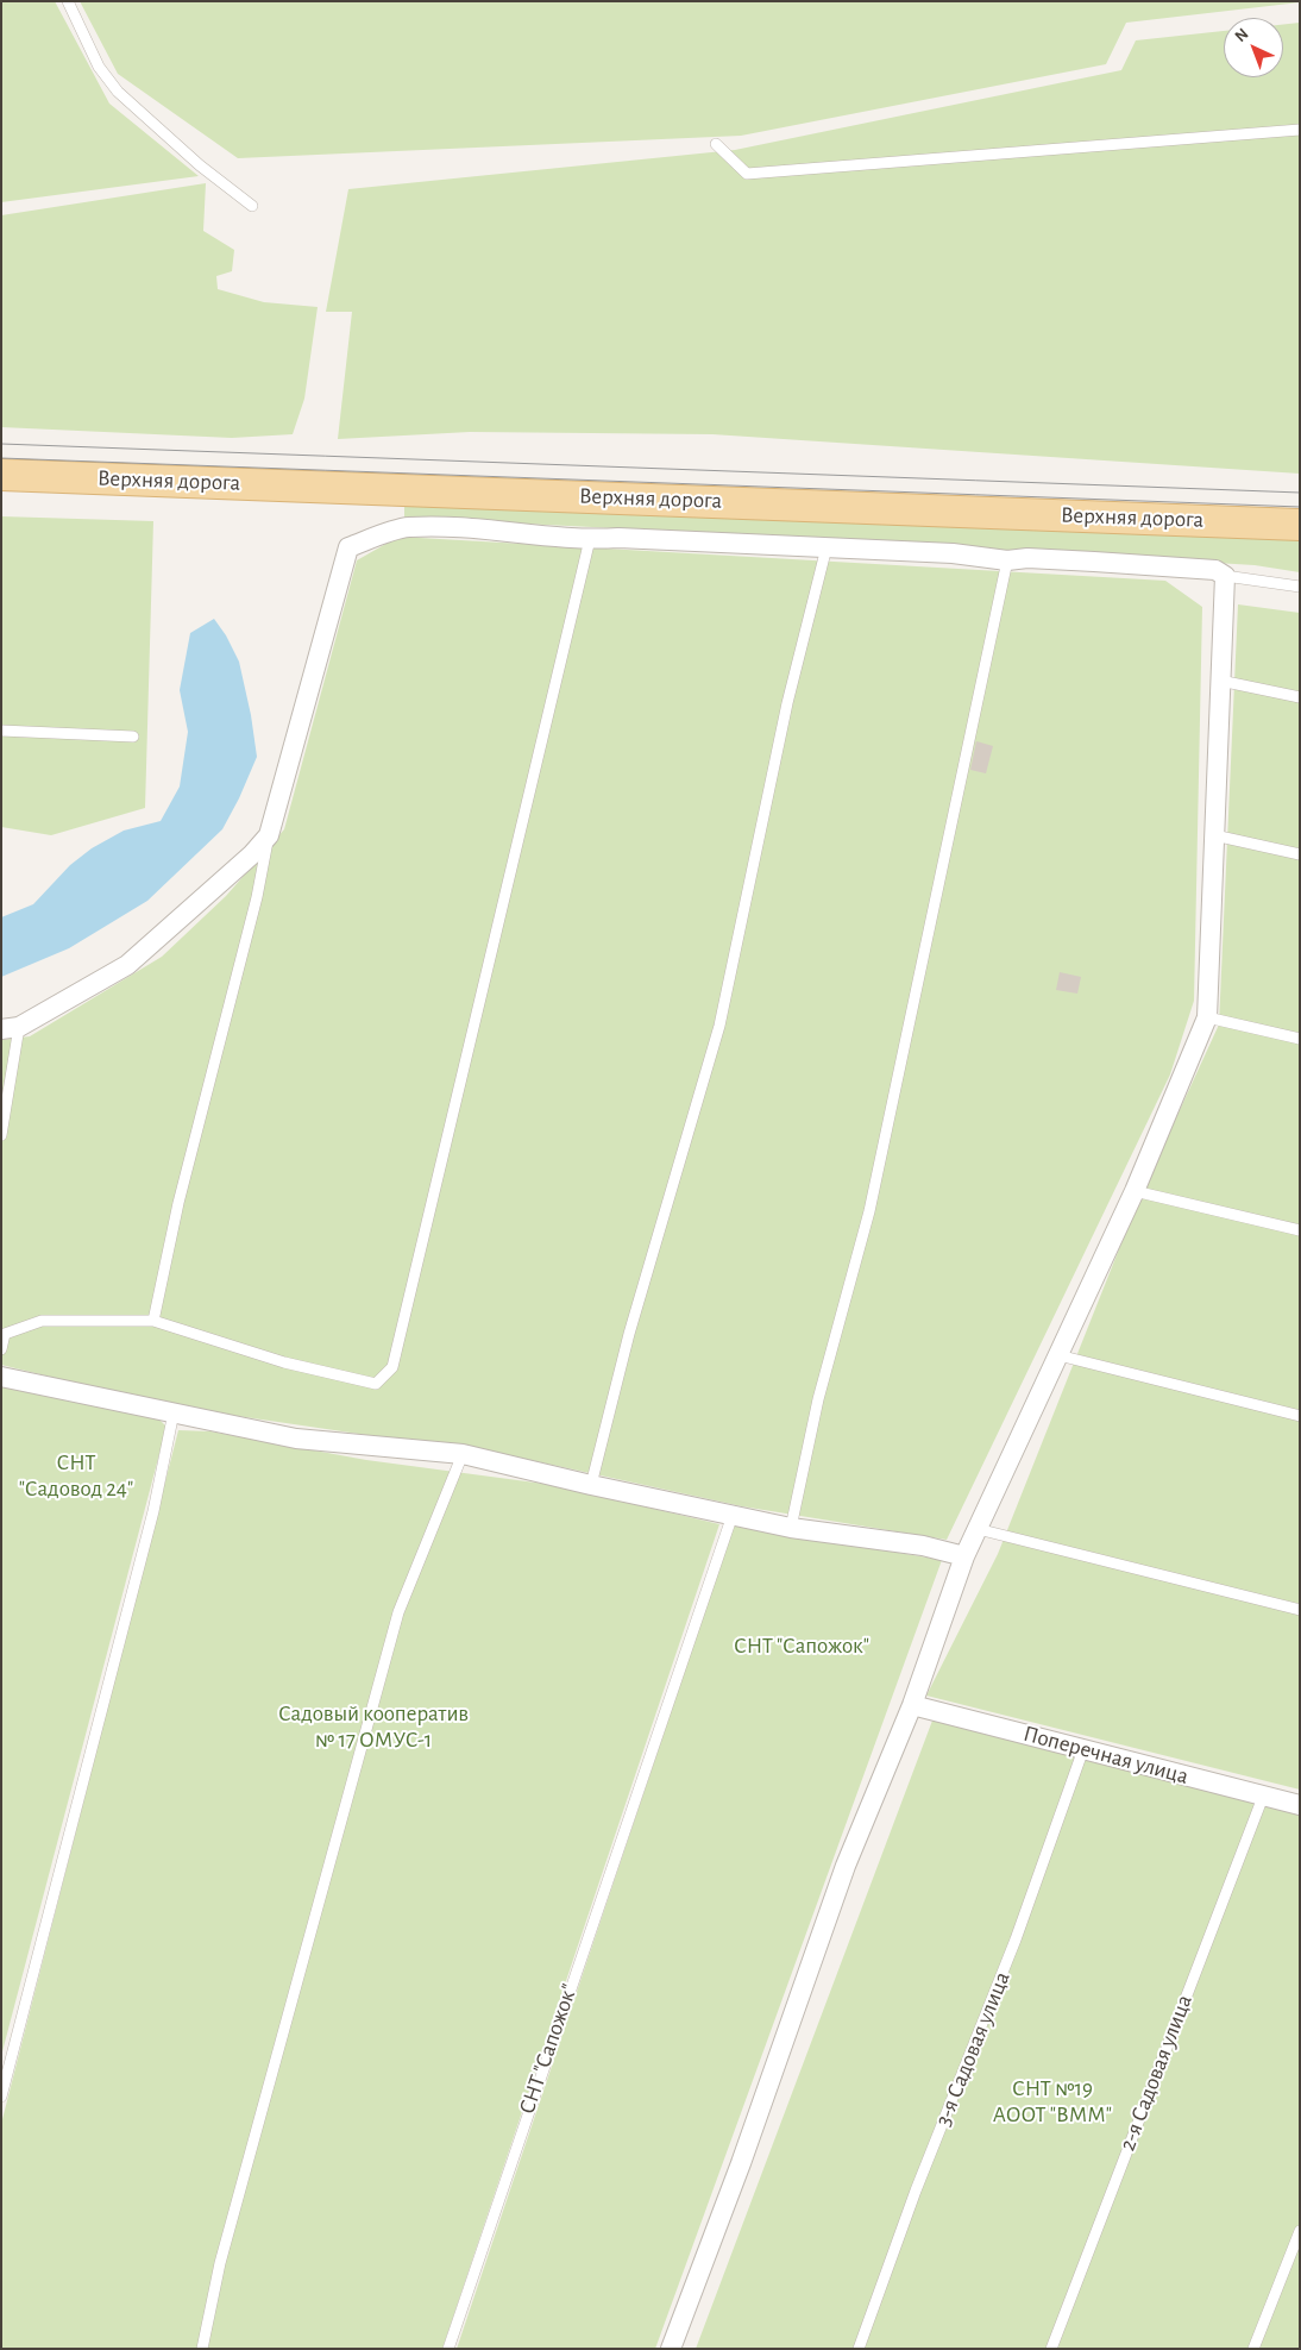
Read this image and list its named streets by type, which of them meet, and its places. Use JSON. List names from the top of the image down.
{
  "streets": {
    "main road": ["Верхняя дорога"],
    "street": ["Поперечная улица"],
    "lane": ["СНТ \"Сапожок\"", "3-я Садовая улица", "2-я Садовая улица"]
  },
  "crossings": [
    ["Поперечная улица", "3-я Садовая улица"],
    ["Поперечная улица", "2-я Садовая улица"]
  ],
  "parks": [
    "СНТ \"Садовод 24\"",
    "СНТ \"Сапожок\"",
    "Садовый кооператив № 17 ОМУС-1",
    "СНТ №19 АООТ \"ВММ\""
  ],
  "north": "top left"
}
